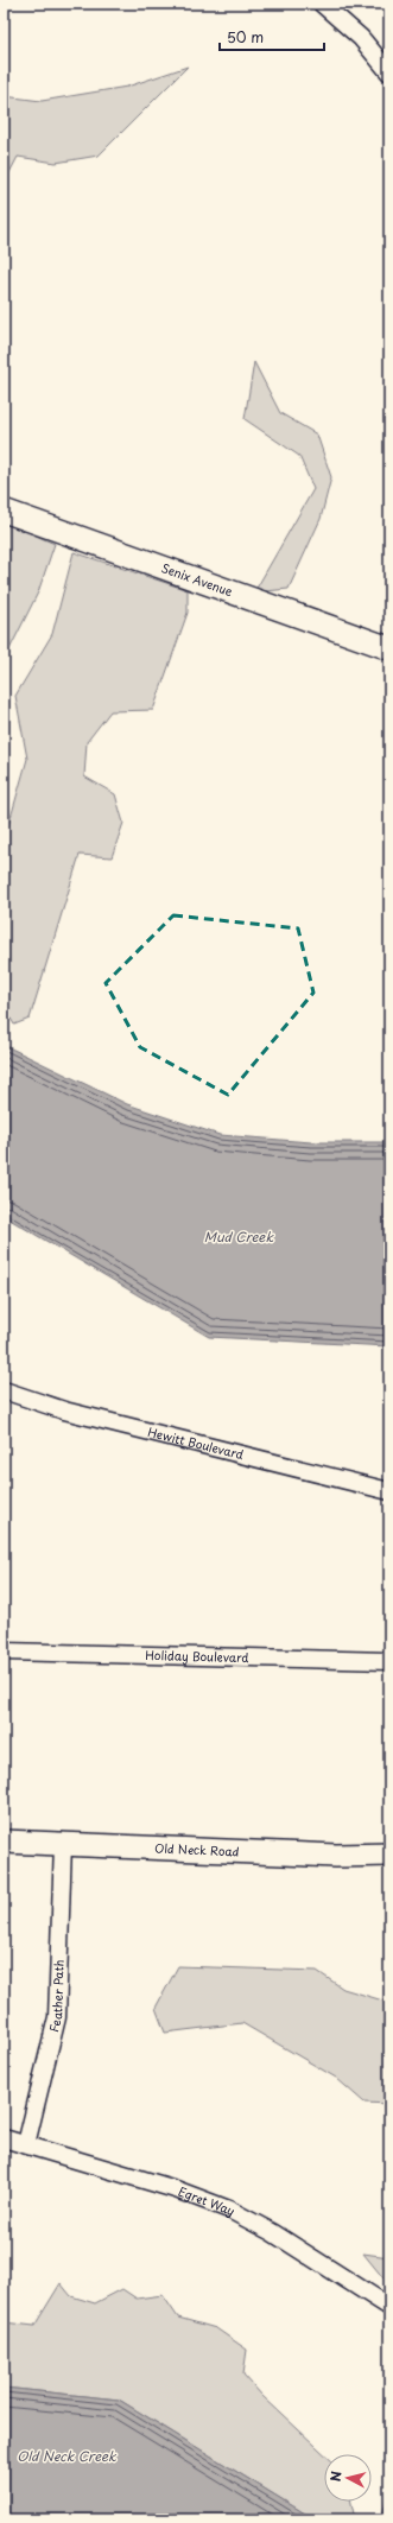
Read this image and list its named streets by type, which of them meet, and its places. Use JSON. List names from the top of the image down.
{
  "streets": {
    "street": [
      "Senix Avenue",
      "Hewitt Boulevard",
      "Holiday Boulevard",
      "Old Neck Road",
      "Feather Path",
      "Egret Way"
    ]
  },
  "crossings": [
    ["Old Neck Road", "Feather Path"],
    ["Feather Path", "Egret Way"]
  ],
  "water": ["Mud Creek", "Old Neck Creek"],
  "scale_bar": "50 m",
  "north": "left"
}
